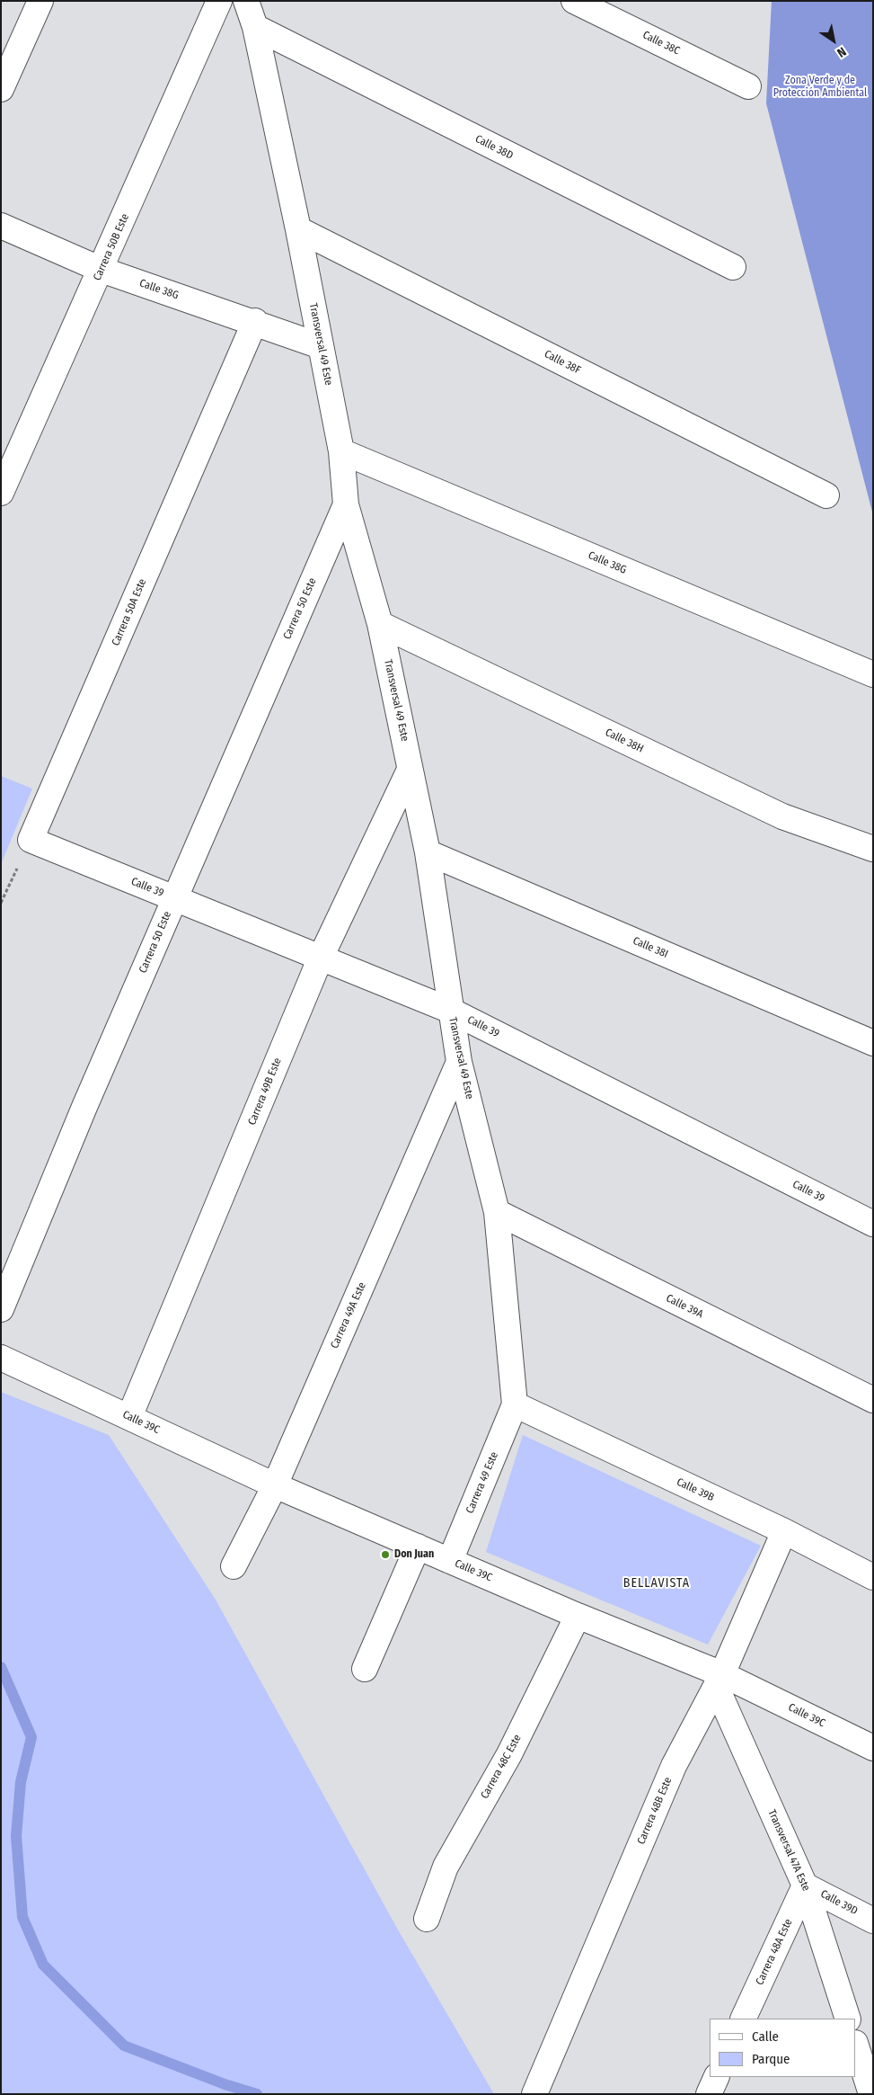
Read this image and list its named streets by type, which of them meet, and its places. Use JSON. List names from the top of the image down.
{
  "streets": {
    "street": [
      "Calle 38C",
      "Calle 38D",
      "Carrera 50B Este",
      "Calle 38G",
      "Transversal 49 Este",
      "Calle 38F",
      "Carrera 50 Este",
      "Carrera 50A Este",
      "Calle 38H",
      "Calle 39",
      "Calle 38I",
      "Carrera 49B Este",
      "Calle 39A",
      "Carrera 49A Este",
      "Calle 39C",
      "Carrera 49 Este",
      "Calle 39B",
      "Carrera 48C Este",
      "Carrera 48B Este",
      "Transversal 47A Este",
      "Calle 39D",
      "Carrera 48A Este"
    ]
  },
  "crossings": [
    ["Calle 38D", "Transversal 49 Este"],
    ["Carrera 50B Este", "Calle 38G"],
    ["Calle 38G", "Transversal 49 Este"],
    ["Calle 38G", "Carrera 50A Este"],
    ["Transversal 49 Este", "Calle 38F"],
    ["Transversal 49 Este", "Carrera 50 Este"],
    ["Transversal 49 Este", "Calle 38H"],
    ["Transversal 49 Este", "Calle 39"],
    ["Transversal 49 Este", "Calle 38I"],
    ["Transversal 49 Este", "Carrera 49B Este"],
    ["Transversal 49 Este", "Calle 39A"],
    ["Transversal 49 Este", "Carrera 49A Este"],
    ["Transversal 49 Este", "Carrera 49 Este"],
    ["Transversal 49 Este", "Calle 39B"],
    ["Carrera 50 Este", "Calle 39"],
    ["Carrera 50A Este", "Calle 39"],
    ["Calle 39", "Carrera 49B Este"],
    ["Carrera 49B Este", "Calle 39C"],
    ["Carrera 49A Este", "Calle 39C"],
    ["Calle 39C", "Carrera 49 Este"],
    ["Calle 39C", "Carrera 48C Este"],
    ["Calle 39C", "Carrera 48B Este"],
    ["Calle 39C", "Transversal 47A Este"],
    ["Carrera 49 Este", "Calle 39B"],
    ["Calle 39B", "Carrera 48B Este"],
    ["Carrera 48B Este", "Transversal 47A Este"],
    ["Transversal 47A Este", "Calle 39D"],
    ["Transversal 47A Este", "Carrera 48A Este"],
    ["Calle 39D", "Carrera 48A Este"]
  ],
  "districts": ["BELLAVISTA"],
  "parks": ["Zona Verde y de Protección Ambiental"],
  "places": ["Don Juan"],
  "legend": ["Calle", "Parque"],
  "north": "bottom right"
}
